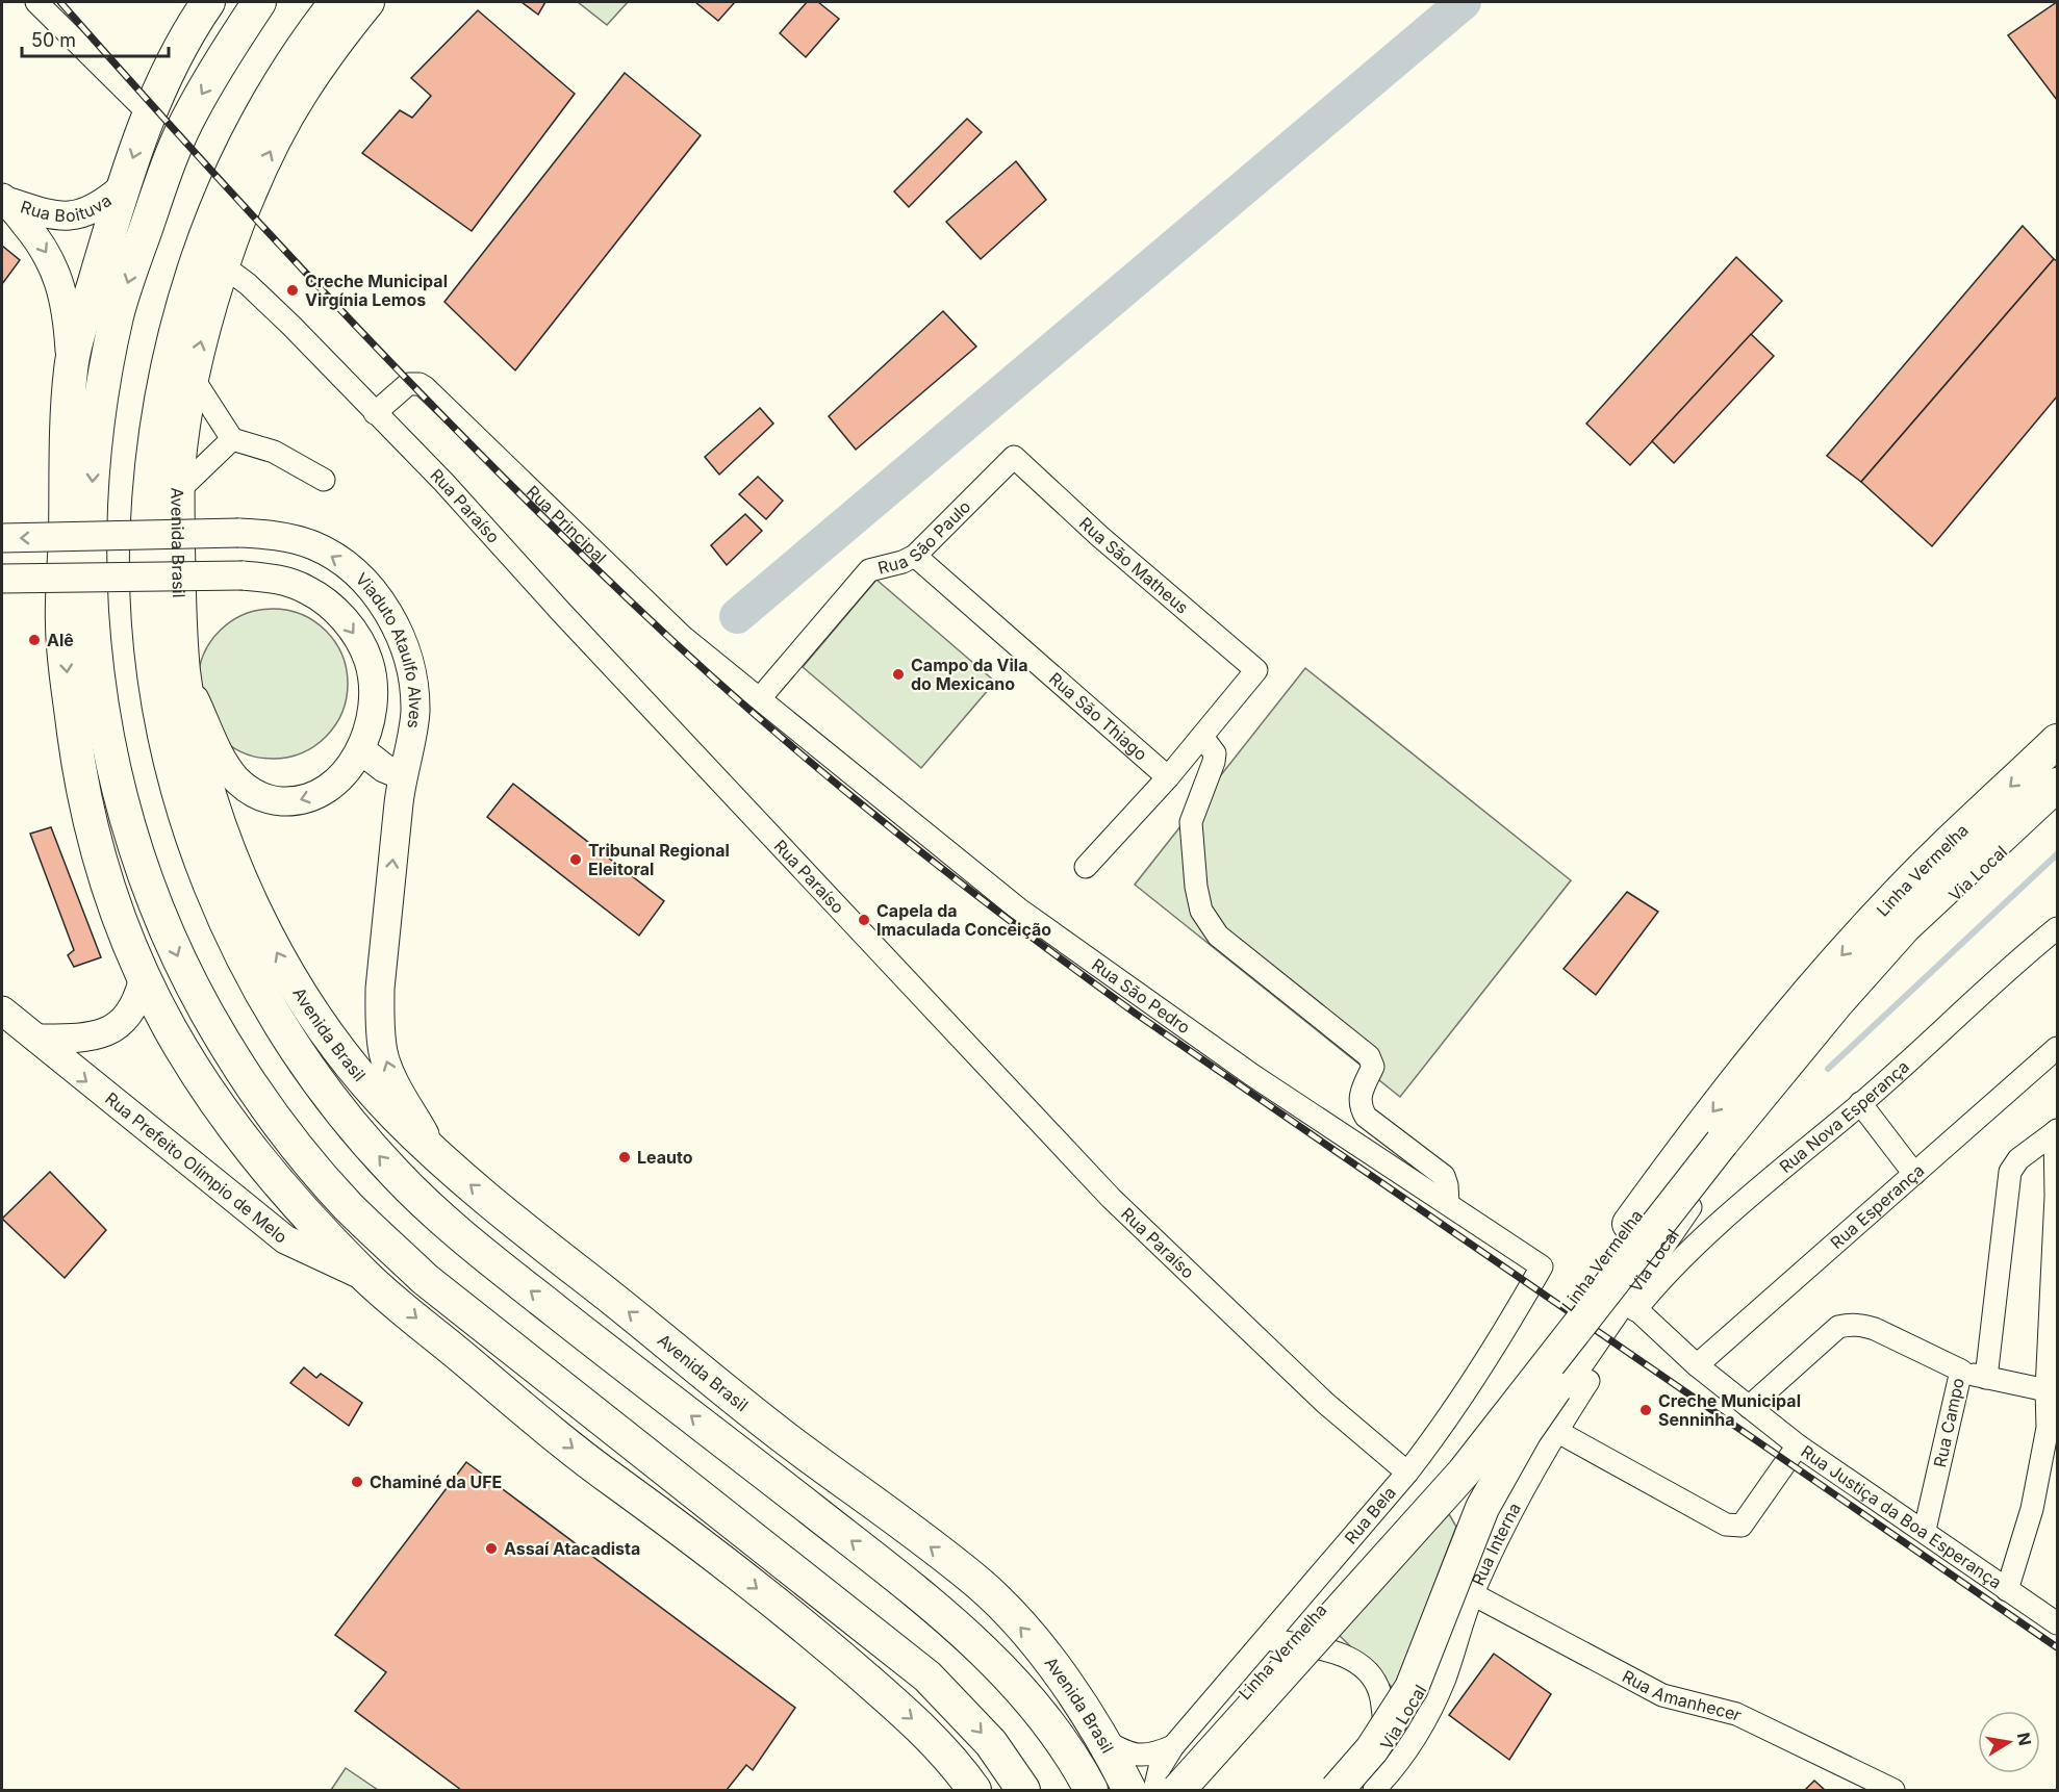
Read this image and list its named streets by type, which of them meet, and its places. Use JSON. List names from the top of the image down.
{
  "streets": {
    "highway": ["Avenida Brasil", "Linha Vermelha"],
    "main road": ["Rua Boituva", "Viaduto Ataulfo Alves", "Rua Prefeito Olímpio de Melo"],
    "street": [
      "Rua Paraíso",
      "Rua Principal",
      "Rua São Paulo",
      "Rua São Matheus",
      "Rua São Thiago",
      "Via Local",
      "Rua São Pedro",
      "Rua Nova Esperança",
      "Rua Esperança",
      "Rua Campo",
      "Rua Bela",
      "Rua Justiça da Boa Esperança",
      "Rua Interna",
      "Rua Amanhecer"
    ]
  },
  "crossings": [
    ["Rua Paraíso", "Rua Principal"],
    ["Rua Paraíso", "Avenida Brasil"],
    ["Rua Paraíso", "Rua Bela"],
    ["Rua Principal", "Rua São Paulo"],
    ["Rua Principal", "Rua São Pedro"],
    ["Rua São Paulo", "Rua São Matheus"],
    ["Rua São Paulo", "Rua São Thiago"],
    ["Rua São Paulo", "Rua São Pedro"],
    ["Avenida Brasil", "Viaduto Ataulfo Alves"],
    ["Avenida Brasil", "Rua Bela"],
    ["Linha Vermelha", "Rua Bela"],
    ["Rua São Pedro", "Rua Bela"],
    ["Rua Nova Esperança", "Rua Justiça da Boa Esperança"],
    ["Rua Nova Esperança", "Rua Interna"],
    ["Rua Esperança", "Rua Justiça da Boa Esperança"],
    ["Rua Campo", "Rua Justiça da Boa Esperança"],
    ["Rua Justiça da Boa Esperança", "Rua Interna"],
    ["Rua Interna", "Rua Amanhecer"]
  ],
  "one_way": ["Rua Prefeito Olímpio de Melo"],
  "places": [
    "Creche Municipal Virgínia Lemos",
    "Alê",
    "Campo da Vila do Mexicano",
    "Tribunal Regional Eleitoral",
    "Capela da Imaculada Conceição",
    "Leauto",
    "Creche Municipal Senninha",
    "Chaminé da UFE",
    "Assaí Atacadista"
  ],
  "scale_bar": "50 m",
  "north": "right"
}
